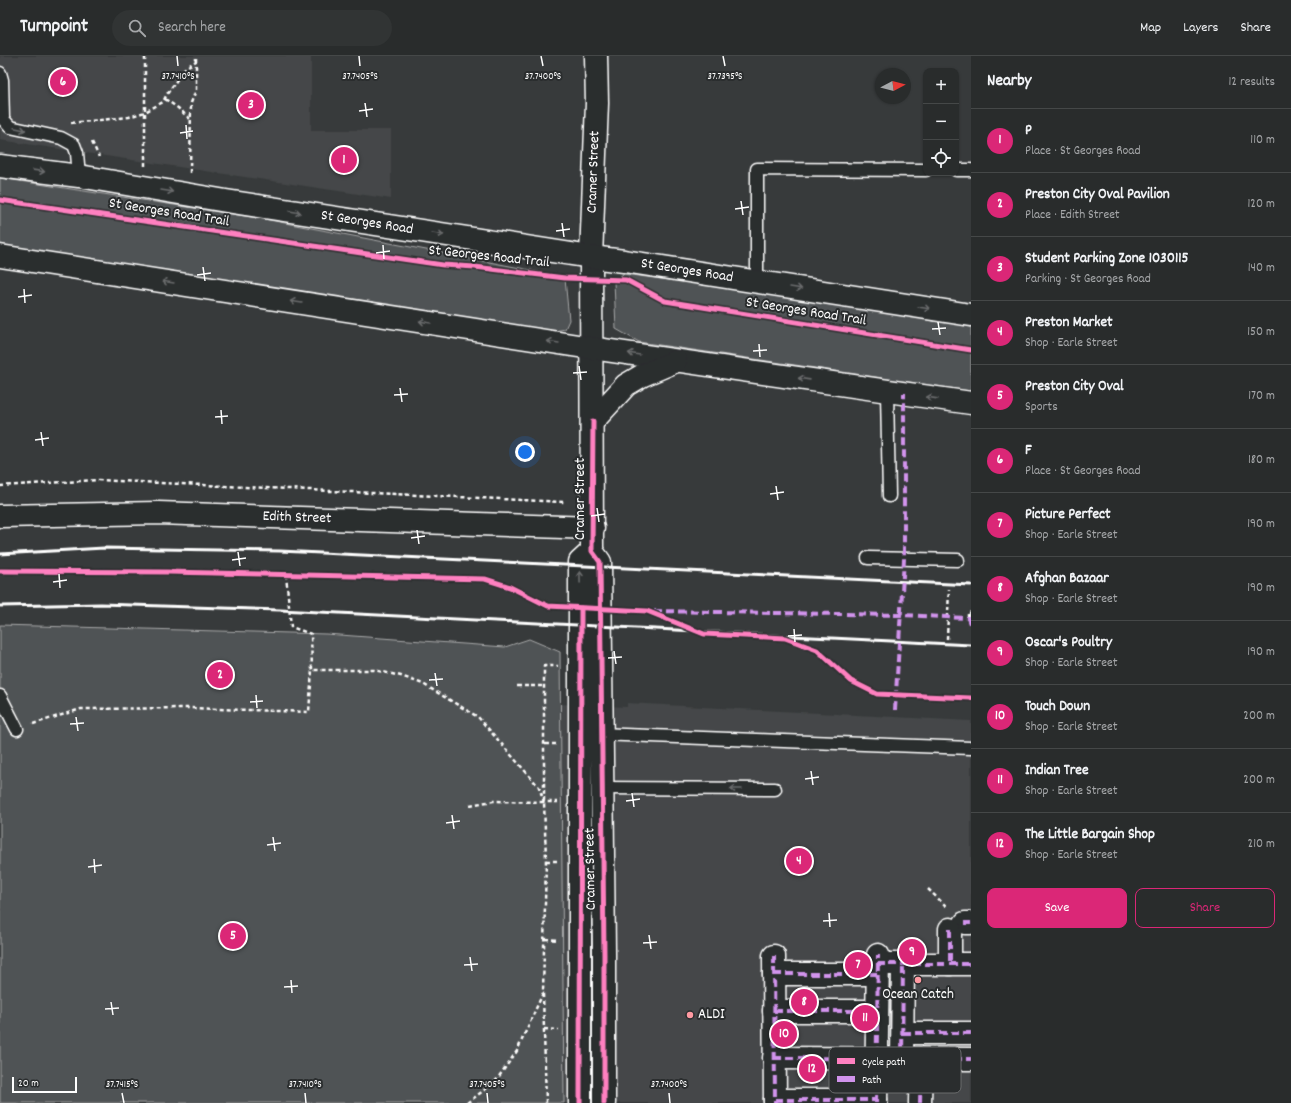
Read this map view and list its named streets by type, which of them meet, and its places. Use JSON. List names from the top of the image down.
{
  "streets": {
    "street": ["Cramer Street", "St Georges Road", "Edith Street"],
    "cycle path": ["St Georges Road Trail"]
  },
  "crossings": [
    ["Cramer Street", "St Georges Road"],
    ["Cramer Street", "Edith Street"]
  ],
  "places": ["Ocean Catch", "ALDI"],
  "legend": ["Cycle path", "Path"],
  "scale_bar": "20 m",
  "north": "right",
  "page": {
    "header": "Turnpoint",
    "search": "Search here",
    "nav": ["Map", "Layers", "Share"],
    "heading": ["Nearby", "12 results"],
    "pins": [
      "6",
      "3",
      "1",
      "2",
      "4",
      "5",
      "9",
      "7",
      "8",
      "11",
      "10",
      "12"
    ],
    "map_buttons": ["+", "−"],
    "list": [
      {
        "mark": "1",
        "name": "P",
        "note": "Place · St Georges Road",
        "value": "110 m"
      },
      {
        "mark": "2",
        "name": "Preston City Oval Pavilion",
        "note": "Place · Edith Street",
        "value": "120 m"
      },
      {
        "mark": "3",
        "name": "Student Parking Zone 1030115",
        "note": "Parking · St Georges Road",
        "value": "140 m"
      },
      {
        "mark": "4",
        "name": "Preston Market",
        "note": "Shop · Earle Street",
        "value": "150 m"
      },
      {
        "mark": "5",
        "name": "Preston City Oval",
        "note": "Sports",
        "value": "170 m"
      },
      {
        "mark": "6",
        "name": "F",
        "note": "Place · St Georges Road",
        "value": "180 m"
      },
      {
        "mark": "7",
        "name": "Picture Perfect",
        "note": "Shop · Earle Street",
        "value": "190 m"
      },
      {
        "mark": "8",
        "name": "Afghan Bazaar",
        "note": "Shop · Earle Street",
        "value": "190 m"
      },
      {
        "mark": "9",
        "name": "Oscar's Poultry",
        "note": "Shop · Earle Street",
        "value": "190 m"
      },
      {
        "mark": "10",
        "name": "Touch Down",
        "note": "Shop · Earle Street",
        "value": "200 m"
      },
      {
        "mark": "11",
        "name": "Indian Tree",
        "note": "Shop · Earle Street",
        "value": "200 m"
      },
      {
        "mark": "12",
        "name": "The Little Bargain Shop",
        "note": "Shop · Earle Street",
        "value": "210 m"
      }
    ],
    "buttons": ["Save", "Share"],
    "scale": "20 m"
  },
  "coordinates": [
    "37.7410°S",
    "37.7405°S",
    "37.7400°S",
    "37.7395°S",
    "37.7415°S"
  ]
}
